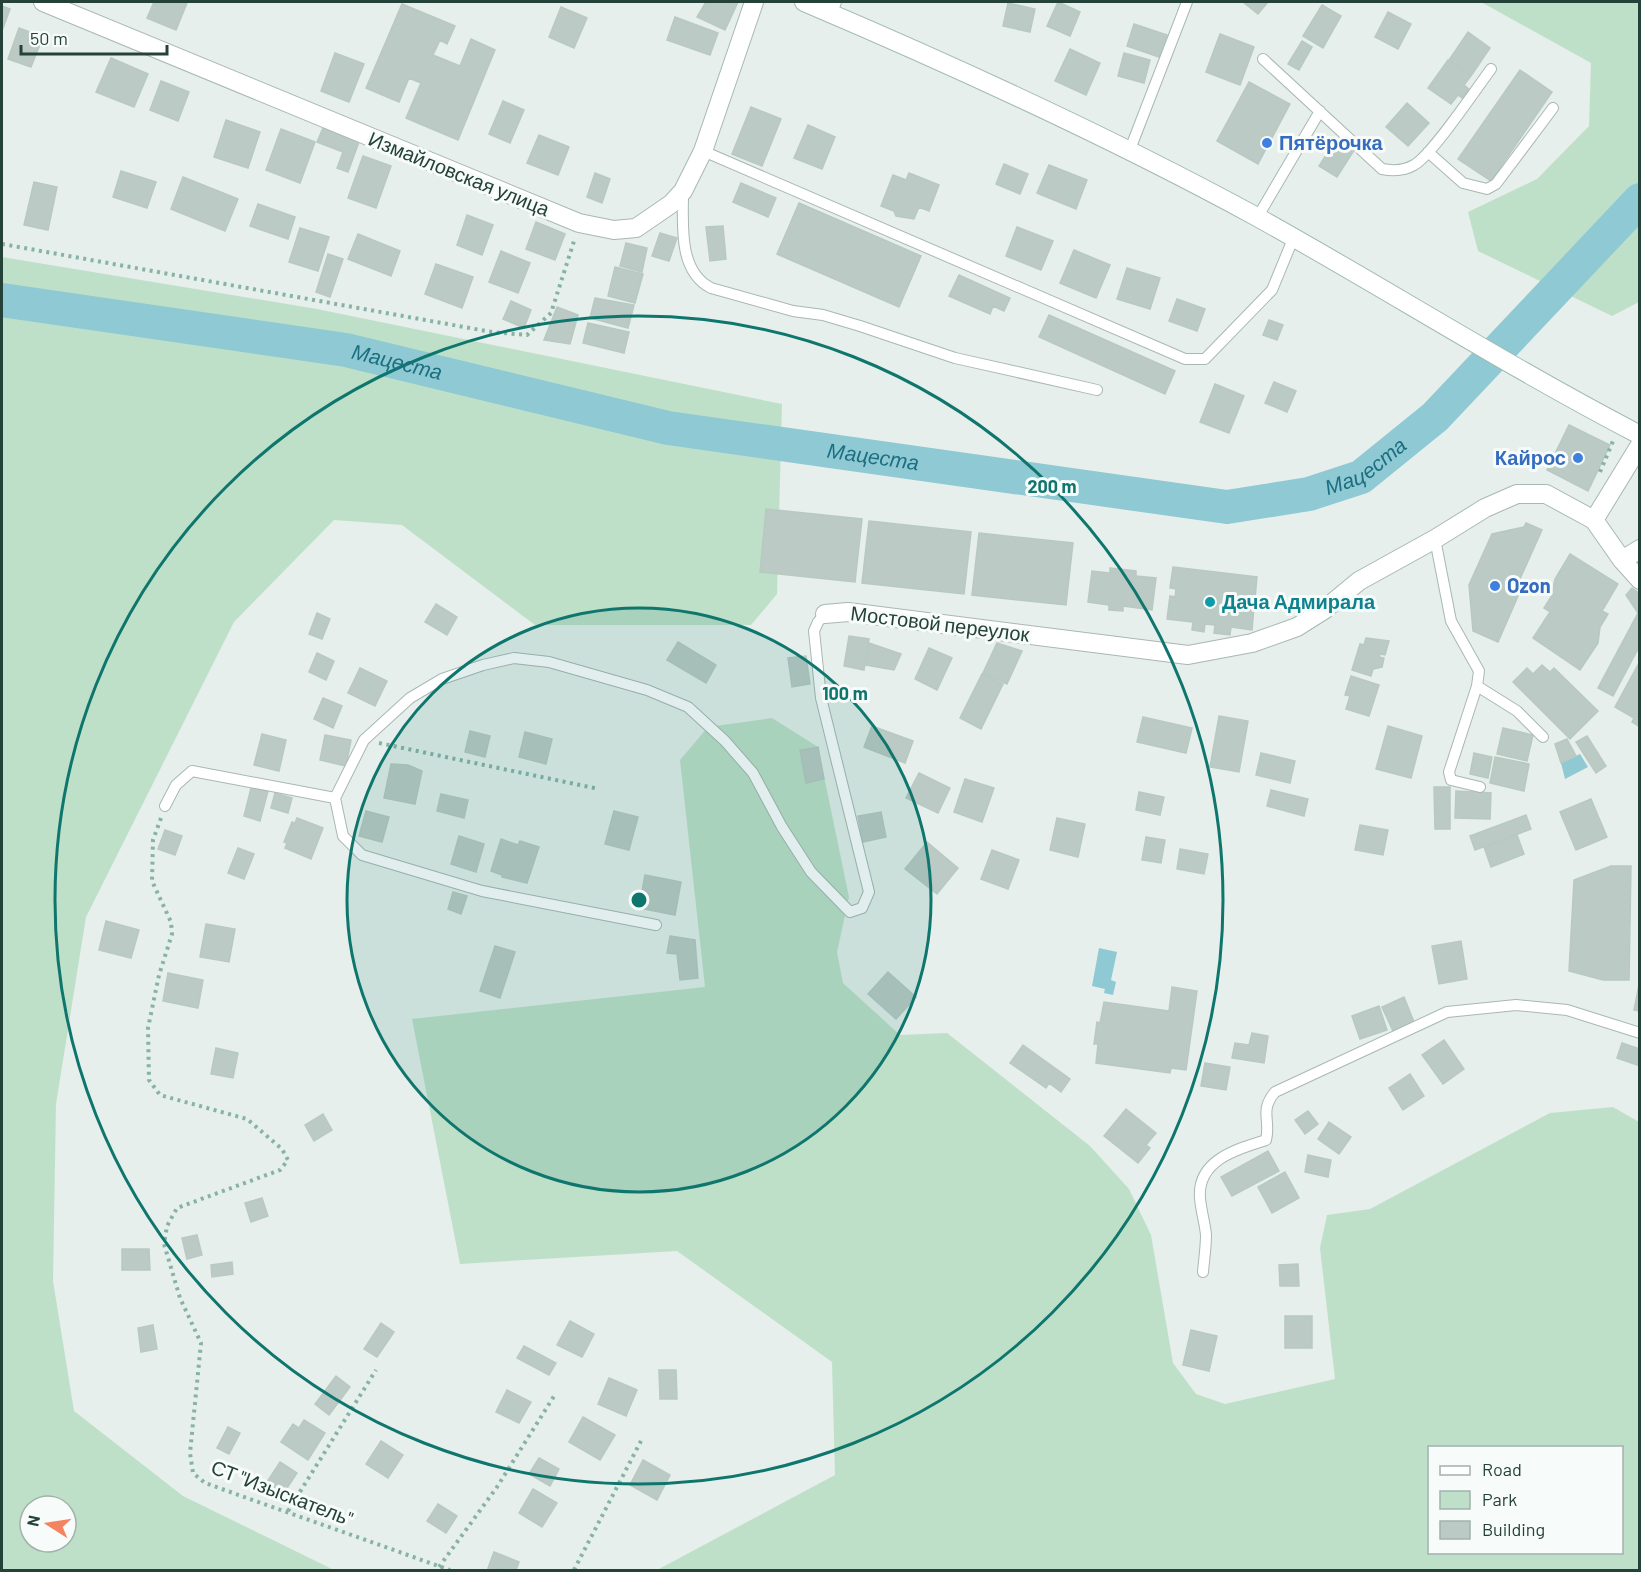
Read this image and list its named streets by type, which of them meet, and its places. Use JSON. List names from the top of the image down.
{
  "streets": {
    "street": ["Измайловская улица", "Мостовой переулок"],
    "path": ["СТ \"Изыскатель\""]
  },
  "water": ["Мацеста"],
  "places": [
    "Пятёрочка",
    "Кайрос",
    "Ozon",
    "Дача Адмирала"
  ],
  "legend": ["Road", "Park", "Building"],
  "scale_bar": "50 m",
  "north": "left",
  "rings": ["200 m", "100 m"]
}
